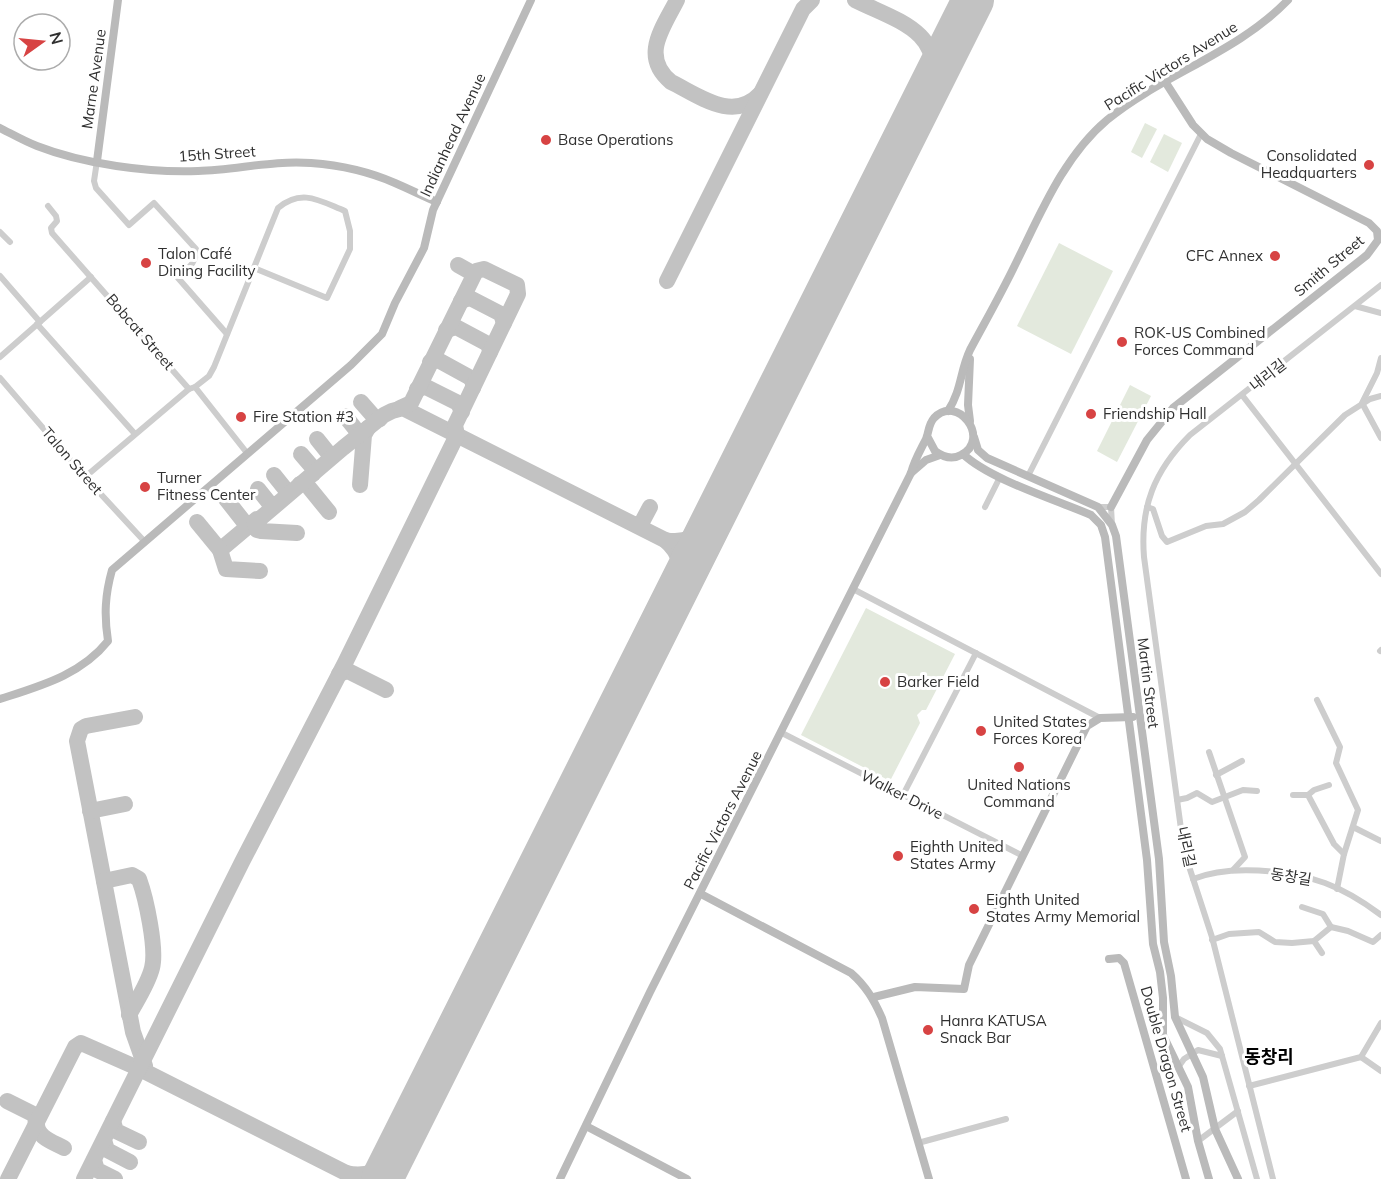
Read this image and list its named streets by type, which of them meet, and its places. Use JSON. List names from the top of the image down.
{
  "streets": {
    "main road": [
      "Pacific Victors Avenue",
      "Marne Avenue",
      "Indianhead Avenue",
      "15th Street",
      "Smith Street",
      "Martin Street",
      "Double Dragon Street"
    ],
    "street": [
      "Bobcat Street",
      "내리길",
      "Talon Street",
      "Walker Drive",
      "동창길"
    ]
  },
  "crossings": [
    ["Pacific Victors Avenue", "Smith Street"],
    ["Pacific Victors Avenue", "Martin Street"],
    ["Pacific Victors Avenue", "Walker Drive"],
    ["Marne Avenue", "15th Street"],
    ["Indianhead Avenue", "15th Street"],
    ["Indianhead Avenue", "Bobcat Street"],
    ["Indianhead Avenue", "Talon Street"],
    ["내리길", "동창길"]
  ],
  "districts": ["동창리"],
  "places": [
    "Base Operations",
    "Consolidated Headquarters",
    "CFC Annex",
    "Talon Café Dining Facility",
    "ROK-US Combined Forces Command",
    "Friendship Hall",
    "Fire Station #3",
    "Turner Fitness Center",
    "Barker Field",
    "United States Forces Korea",
    "United Nations Command",
    "Eighth United States Army",
    "Eighth United States Army Memorial",
    "Hanra KATUSA Snack Bar"
  ],
  "north": "right"
}
